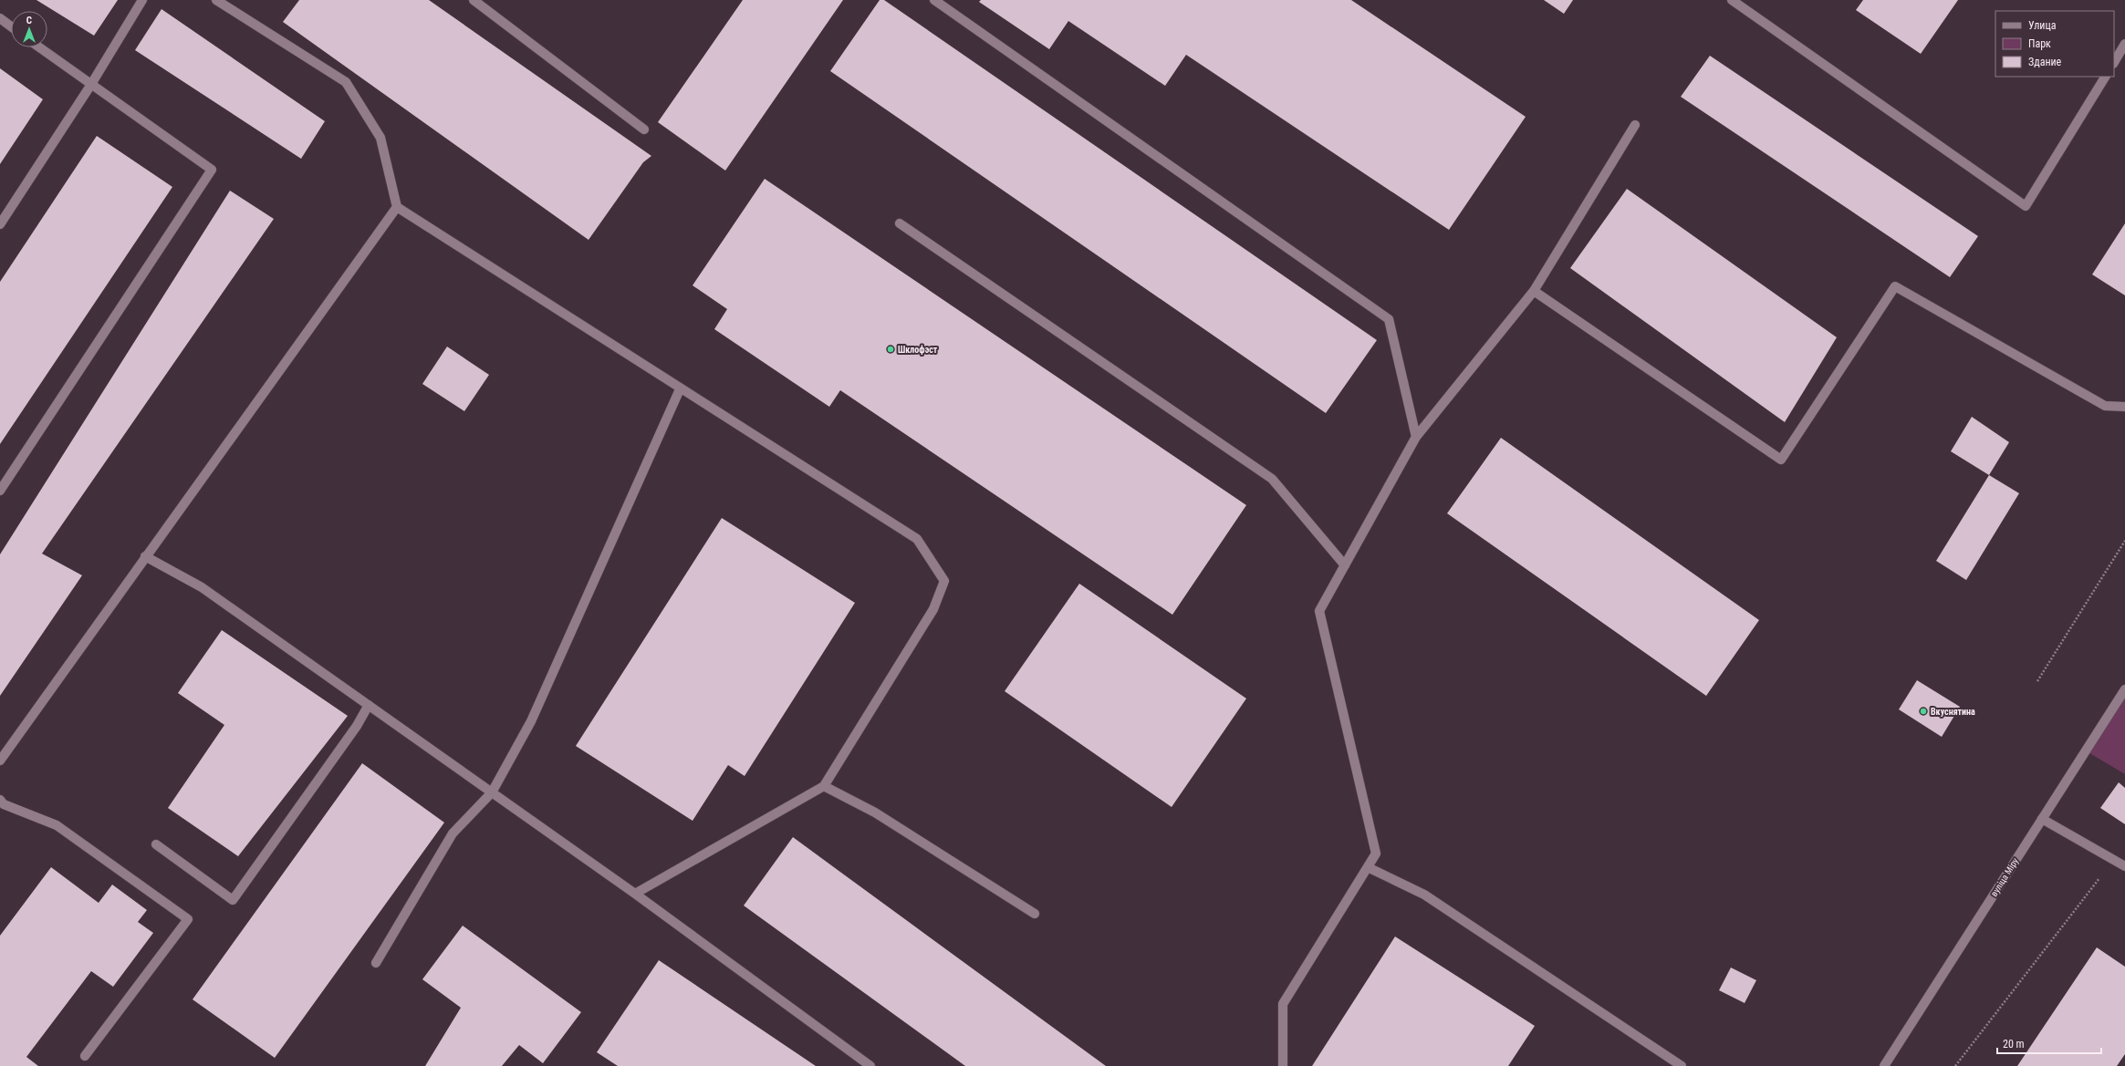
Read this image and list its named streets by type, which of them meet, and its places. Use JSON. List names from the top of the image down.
{
  "streets": {
    "street": ["вуліца Міру"]
  },
  "places": ["Шклофэст", "Вкуснятина"],
  "legend": ["Улица", "Парк", "Здание"],
  "scale_bar": "20 m",
  "north": "top"
}
